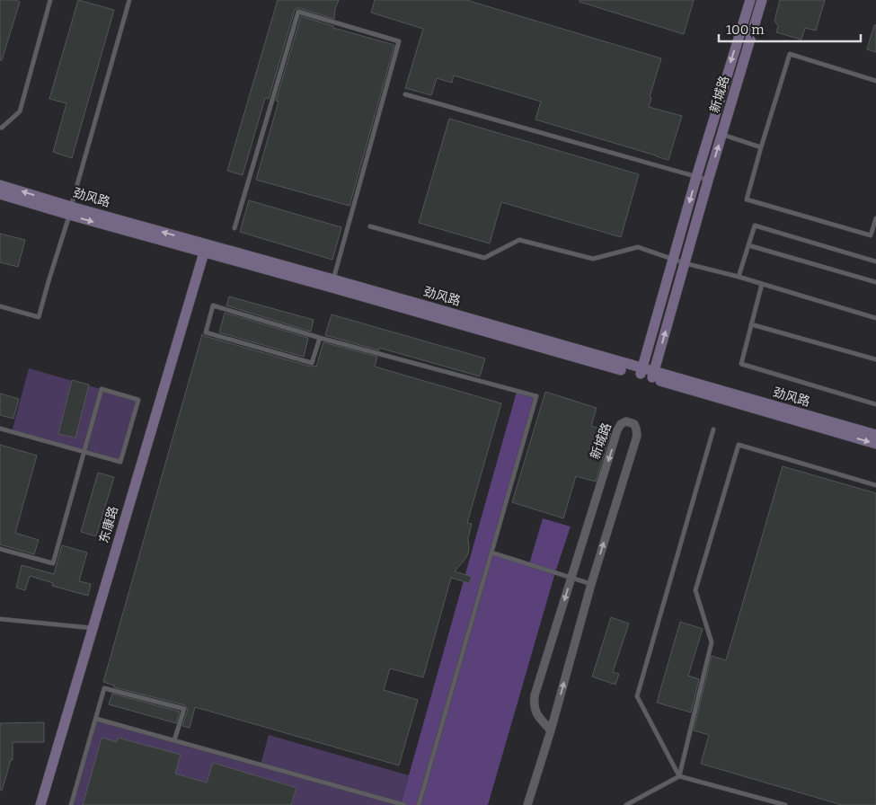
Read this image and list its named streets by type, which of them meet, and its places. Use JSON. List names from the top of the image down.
{
  "streets": {
    "street": ["新城路", "劲风路", "东康路"]
  },
  "crossings": [
    ["新城路", "劲风路"],
    ["劲风路", "东康路"]
  ],
  "scale_bar": "100 m"
}
